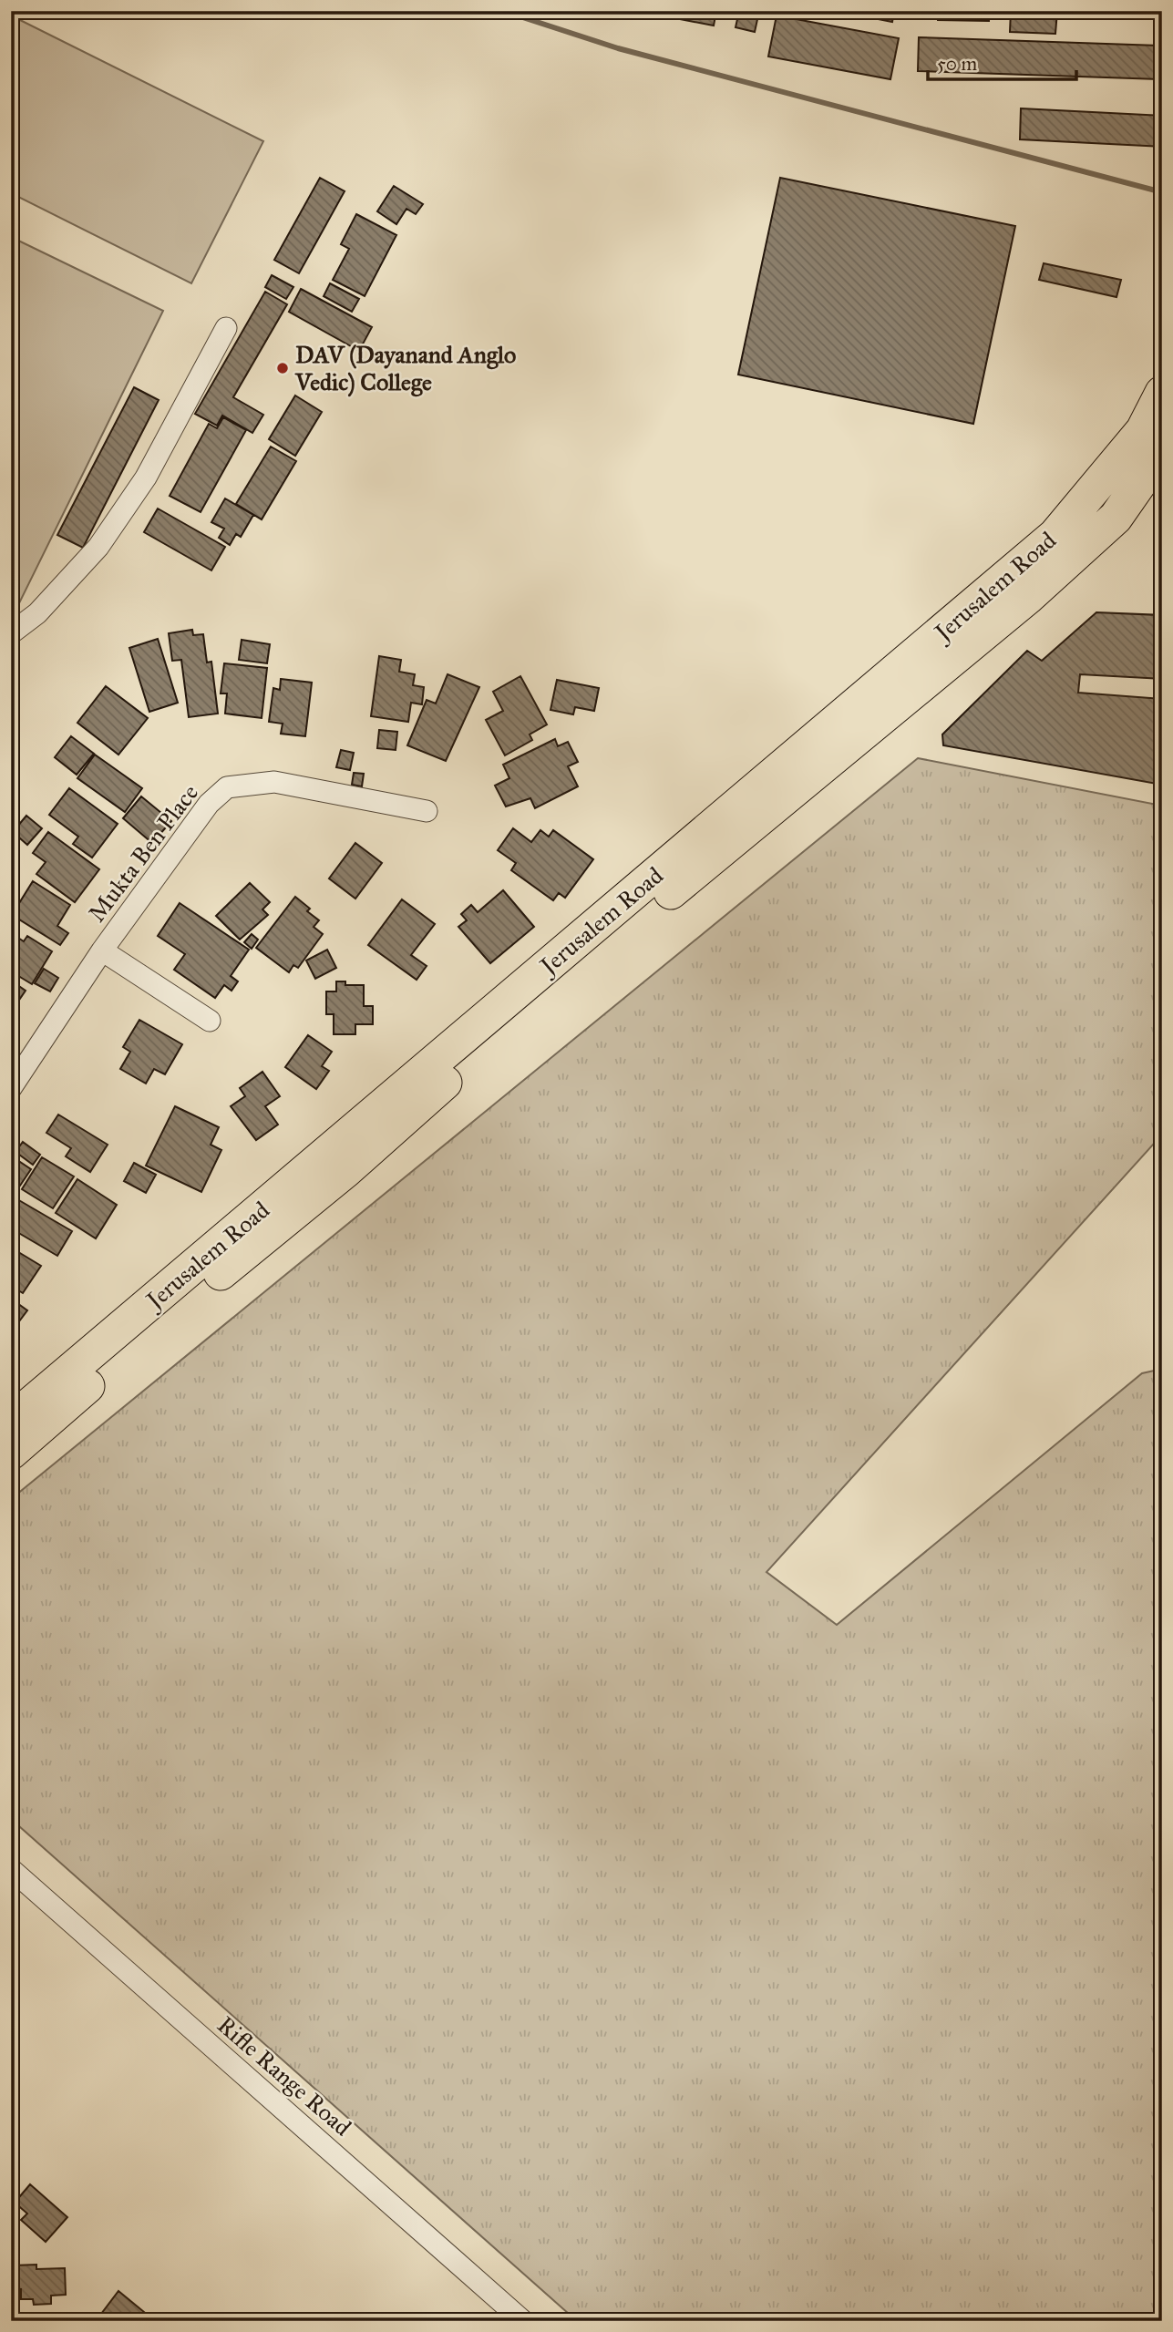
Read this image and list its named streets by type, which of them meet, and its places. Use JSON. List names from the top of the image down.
{
  "streets": {
    "main road": ["Jerusalem Road"],
    "street": ["Mukta Ben Place", "Rifle Range Road"]
  },
  "places": ["DAV (Dayanand Anglo Vedic) College"],
  "scale_bar": "50 m"
}
